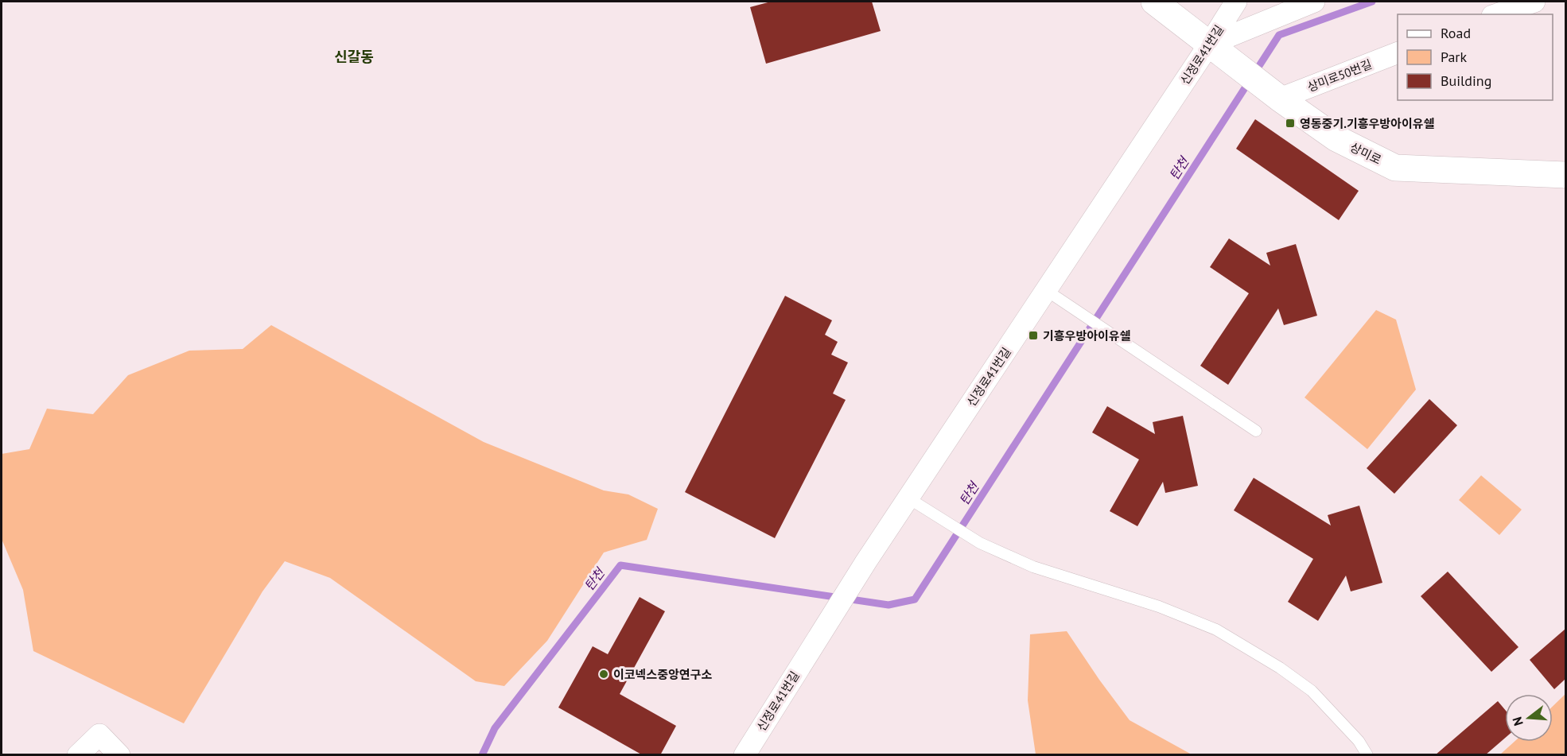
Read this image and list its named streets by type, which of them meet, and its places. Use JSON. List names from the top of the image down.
{
  "streets": {
    "street": ["신정로41번길", "상미로50번길", "상미로"]
  },
  "crossings": [
    ["신정로41번길", "상미로"],
    ["상미로50번길", "상미로"]
  ],
  "districts": ["신갈동"],
  "water": ["탄천"],
  "places": {
    "transit": ["영동중기.기흥우방아이유쉘", "기흥우방아이유쉘"],
    "other": ["이코넥스중앙연구소"]
  },
  "legend": ["Road", "Park", "Building"],
  "north": "left"
}
